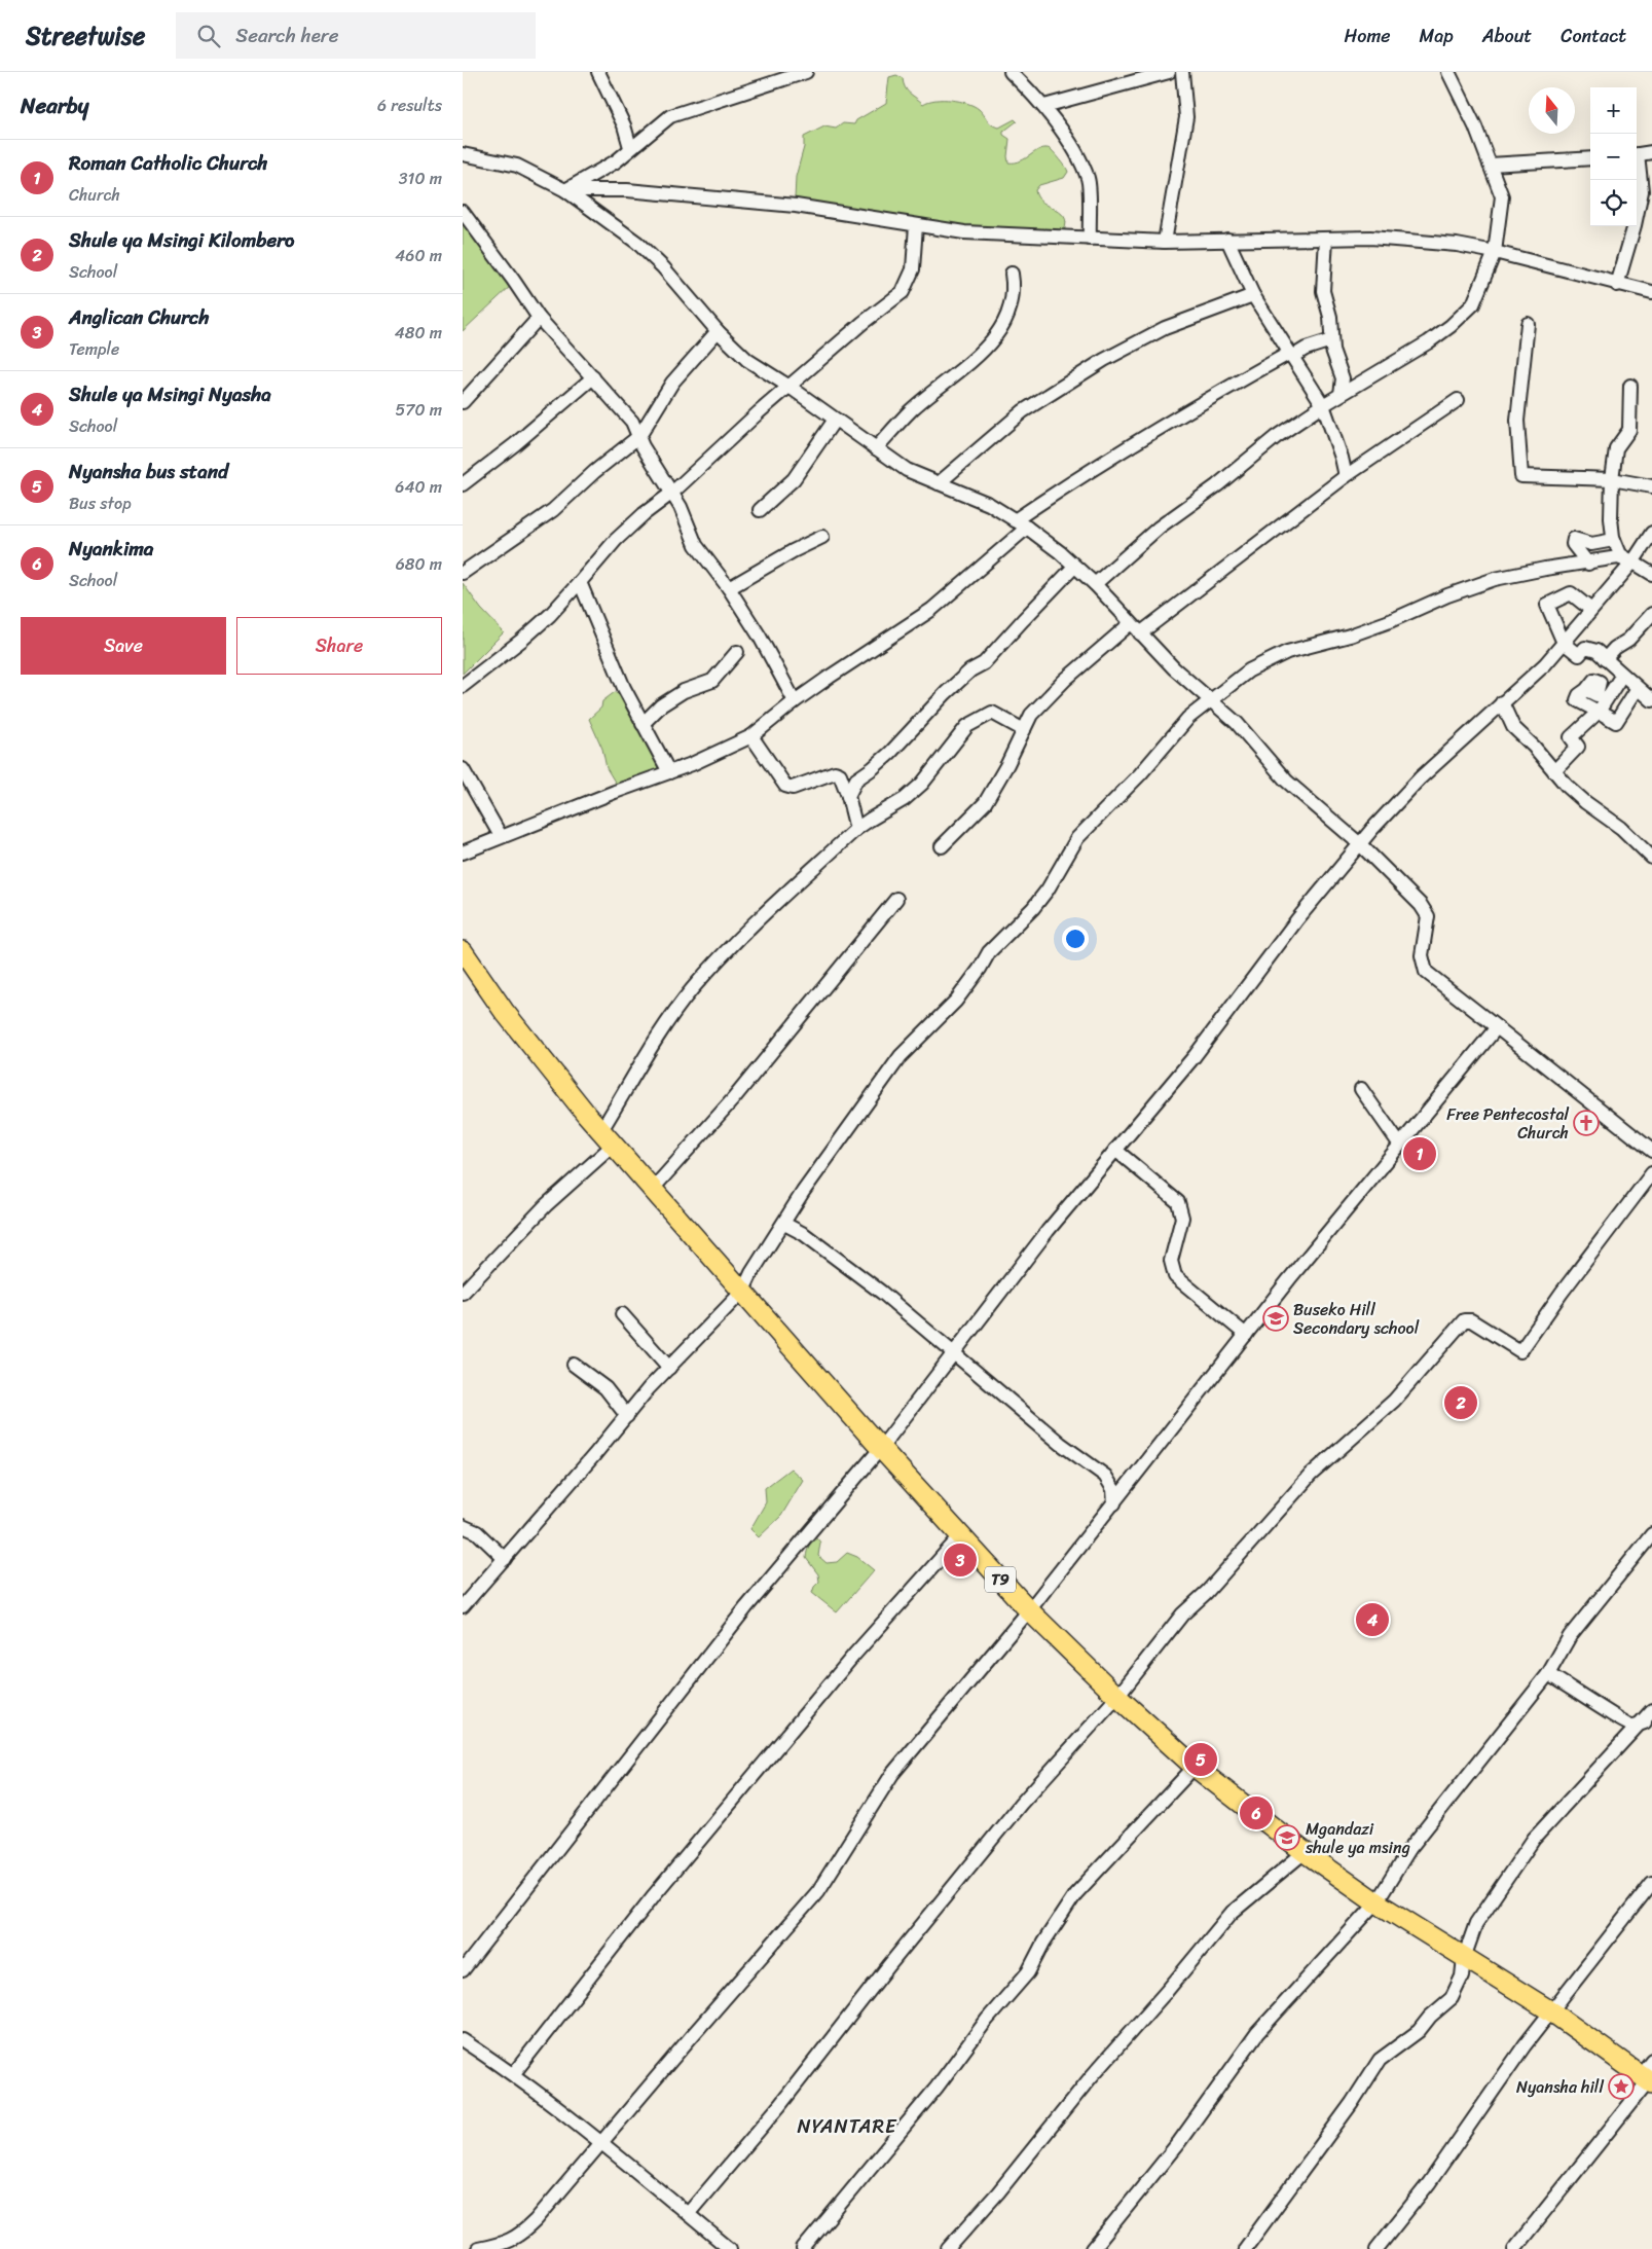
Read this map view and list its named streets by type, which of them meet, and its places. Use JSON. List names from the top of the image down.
{
  "streets": {
    "highway": ["T9"]
  },
  "districts": ["NYANTARE"],
  "places": {
    "church": ["Free Pentecostal Church"],
    "school or university": ["Buseko Hill Secondary school", "Mgandazi shule ya msing"],
    "place": ["Nyansha hill"]
  },
  "north": "top",
  "page": {
    "header": "Streetwise",
    "search": "Search here",
    "nav": [
      "Home",
      "Map",
      "About",
      "Contact"
    ],
    "heading": ["Nearby", "6 results"],
    "map_buttons": ["+", "−"],
    "list": [
      {
        "mark": "1",
        "name": "Roman Catholic Church",
        "note": "Church",
        "value": "310 m"
      },
      {
        "mark": "2",
        "name": "Shule ya Msingi Kilombero",
        "note": "School",
        "value": "460 m"
      },
      {
        "mark": "3",
        "name": "Anglican Church",
        "note": "Temple",
        "value": "480 m"
      },
      {
        "mark": "4",
        "name": "Shule ya Msingi Nyasha",
        "note": "School",
        "value": "570 m"
      },
      {
        "mark": "5",
        "name": "Nyansha bus stand",
        "note": "Bus stop",
        "value": "640 m"
      },
      {
        "mark": "6",
        "name": "Nyankima",
        "note": "School",
        "value": "680 m"
      }
    ],
    "buttons": ["Save", "Share"],
    "pins": [
      "1",
      "2",
      "3",
      "4",
      "5",
      "6"
    ]
  }
}
